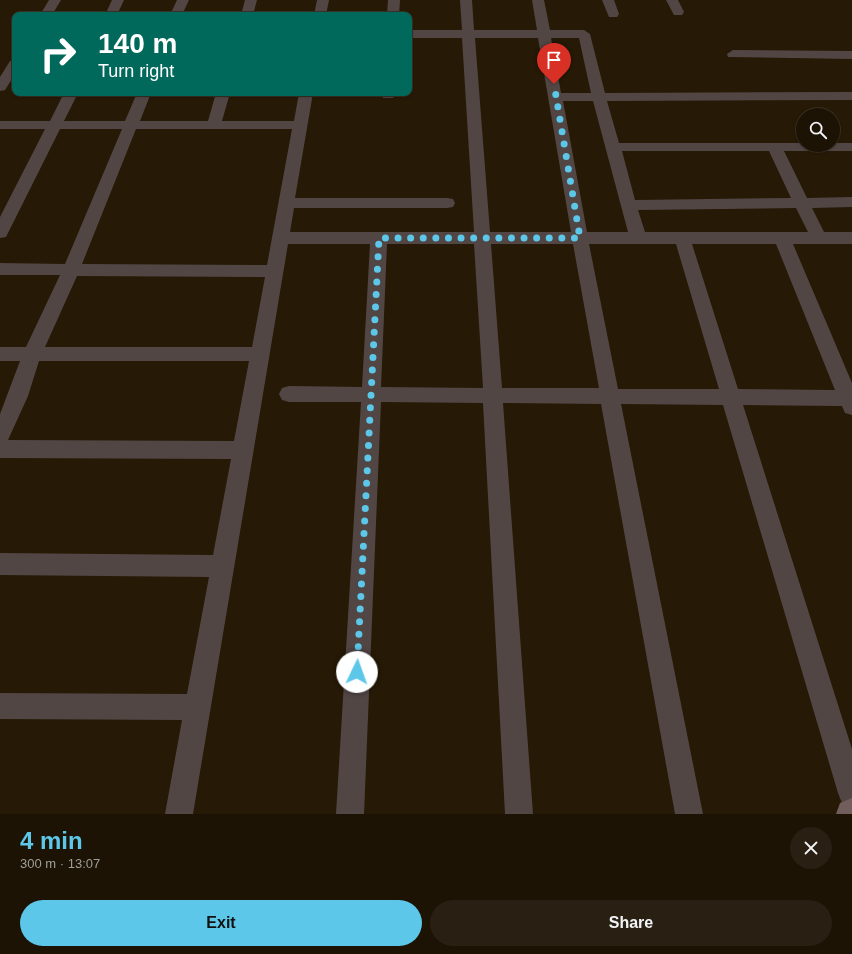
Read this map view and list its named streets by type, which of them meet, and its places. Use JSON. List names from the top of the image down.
{
  "page": {
    "turn": ["140 m", "Turn right"],
    "heading": ["4 min", "300 m · 13:07"],
    "buttons": ["Exit", "Share"]
  }
}
